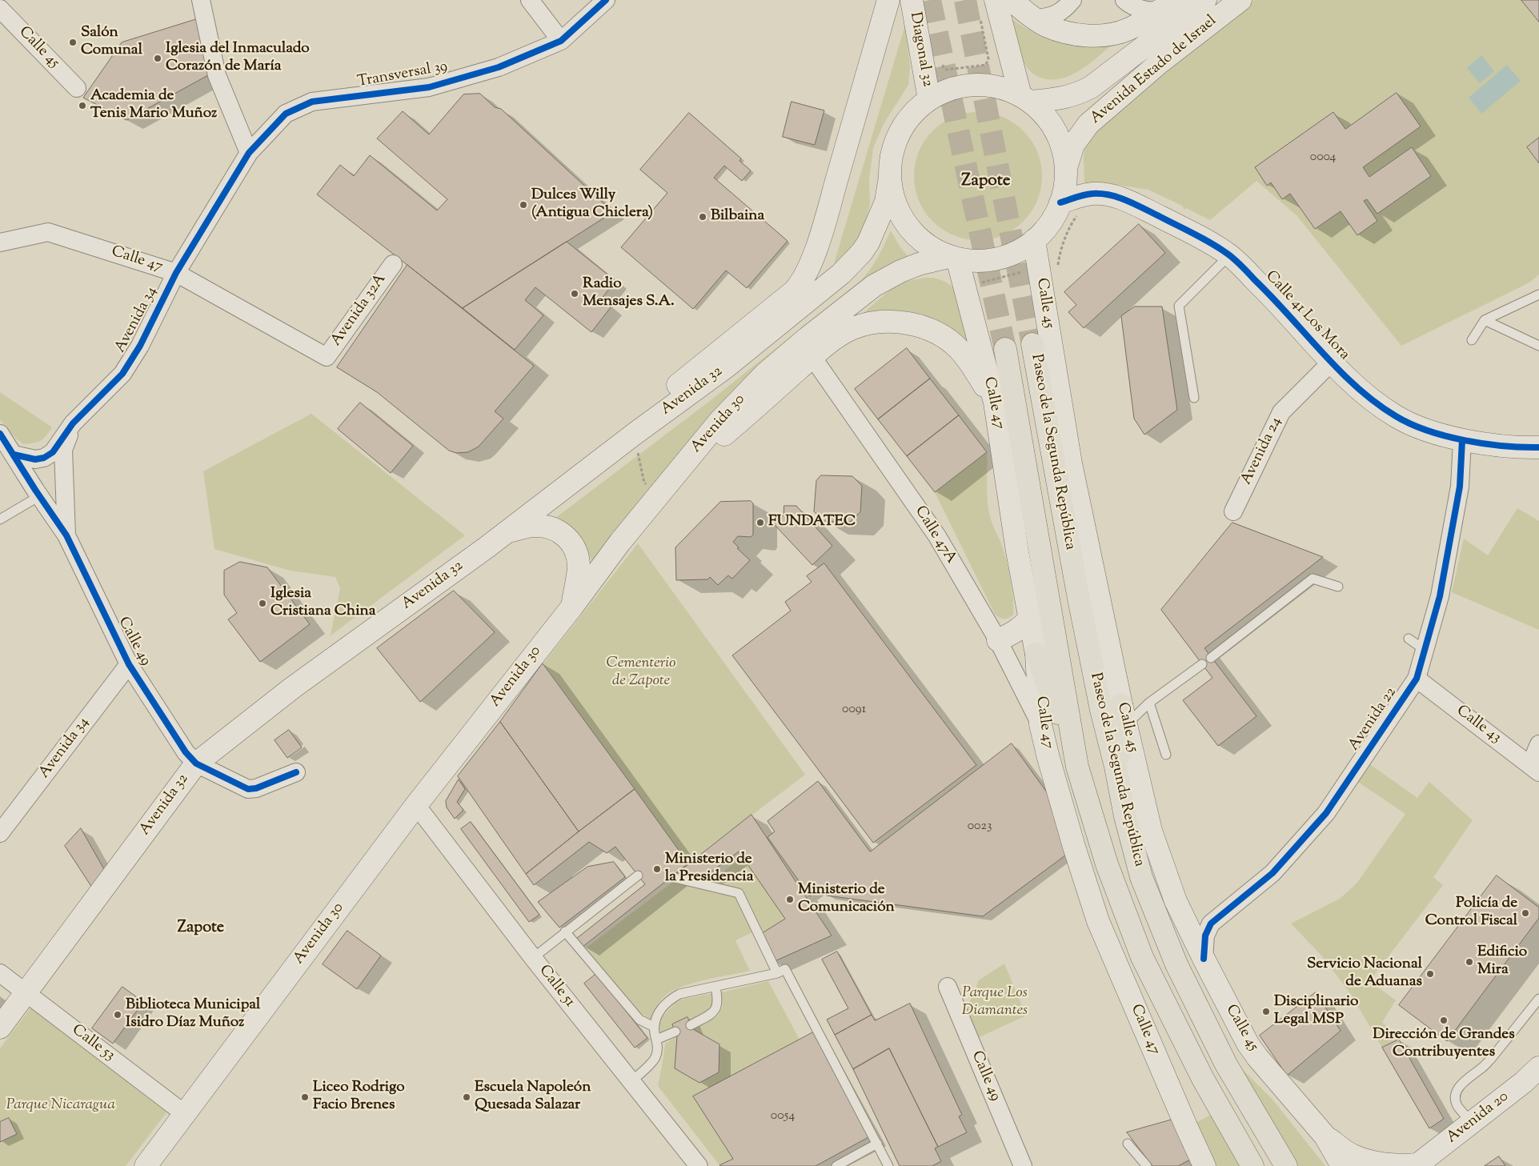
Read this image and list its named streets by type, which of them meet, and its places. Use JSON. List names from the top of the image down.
{
  "streets": {
    "highway": ["Paseo de la Segunda República"],
    "main road": [
      "Calle 45",
      "Diagonal 32",
      "Avenida Estado de Israel",
      "Calle 47",
      "Calle 41 Los Mora",
      "Avenida 32",
      "Avenida 30",
      "Avenida 20"
    ],
    "street": [
      "Transversal 39",
      "Avenida 32A",
      "Avenida 34",
      "Avenida 24",
      "Calle 47A",
      "Calle 49",
      "Avenida 22",
      "Calle 43",
      "Calle 51",
      "Calle 53"
    ]
  },
  "crossings": [
    ["Transversal 39", "Avenida 34"],
    ["Calle 47", "Avenida 32A"],
    ["Calle 47", "Avenida 34"],
    ["Calle 47", "Avenida 30"],
    ["Calle 47", "Calle 47A"],
    ["Calle 41 Los Mora", "Avenida 24"],
    ["Calle 41 Los Mora", "Avenida 22"],
    ["Avenida 34", "Calle 49"],
    ["Avenida 32", "Calle 49"],
    ["Avenida 32", "Calle 53"],
    ["Avenida 30", "Calle 51"],
    ["Avenida 30", "Calle 53"],
    ["Avenida 22", "Calle 43"]
  ],
  "districts": ["Zapote", "Zapote"],
  "parks": ["Cementerio de Zapote", "Parque Los Diamantes", "Parque Nicaragua"],
  "places": [
    "Salón Comunal",
    "Iglesia del Inmaculado Corazón de María",
    "Academia de Tenis Mario Muñoz",
    "Dulces Willy (Antigua Chiclera)",
    "Bilbaina",
    "Radio Mensajes S.A.",
    "FUNDATEC",
    "Iglesia Cristiana China",
    "Ministerio de la Presidencia",
    "Ministerio de Comunicación",
    "Policía de Control Fiscal",
    "Edificio Mira",
    "Servicio Nacional de Aduanas",
    "Disciplinario Legal MSP",
    "Biblioteca Municipal Isidro Díaz Muñoz",
    "Dirección de Grandes Contribuyentes",
    "Liceo Rodrigo Facio Brenes",
    "Escuela Napoleón Quesada Salazar"
  ],
  "house_numbers": [
    "0004",
    "0091",
    "0023",
    "0054"
  ]
}
